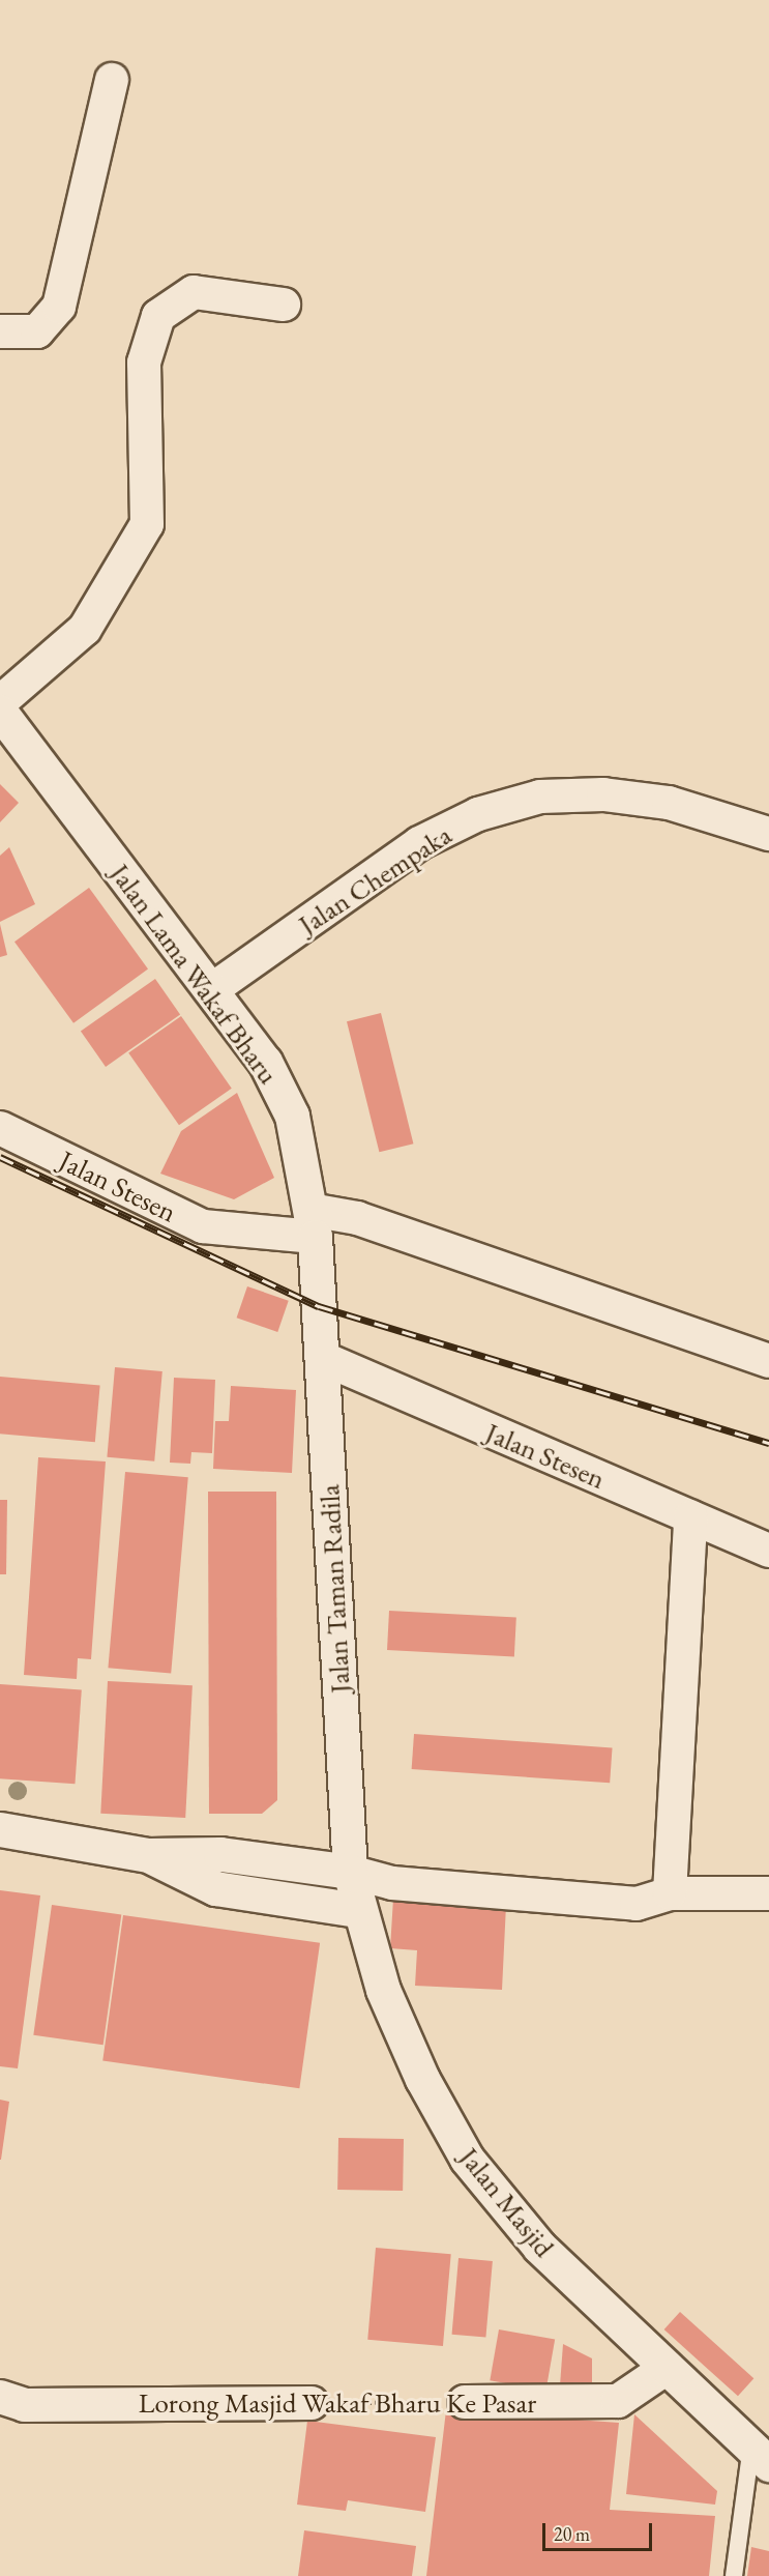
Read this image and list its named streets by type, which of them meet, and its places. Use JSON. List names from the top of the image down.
{
  "streets": {
    "street": [
      "Jalan Chempaka",
      "Jalan Lama Wakaf Bharu",
      "Jalan Stesen",
      "Jalan Taman Radila",
      "Jalan Masjid",
      "Lorong Masjid Wakaf Bharu Ke Pasar"
    ]
  },
  "crossings": [
    ["Jalan Chempaka", "Jalan Lama Wakaf Bharu"],
    ["Jalan Lama Wakaf Bharu", "Jalan Stesen"],
    ["Jalan Lama Wakaf Bharu", "Jalan Taman Radila"],
    ["Jalan Stesen", "Jalan Taman Radila"],
    ["Jalan Taman Radila", "Jalan Masjid"],
    ["Jalan Masjid", "Lorong Masjid Wakaf Bharu Ke Pasar"]
  ],
  "scale_bar": "20 m"
}
